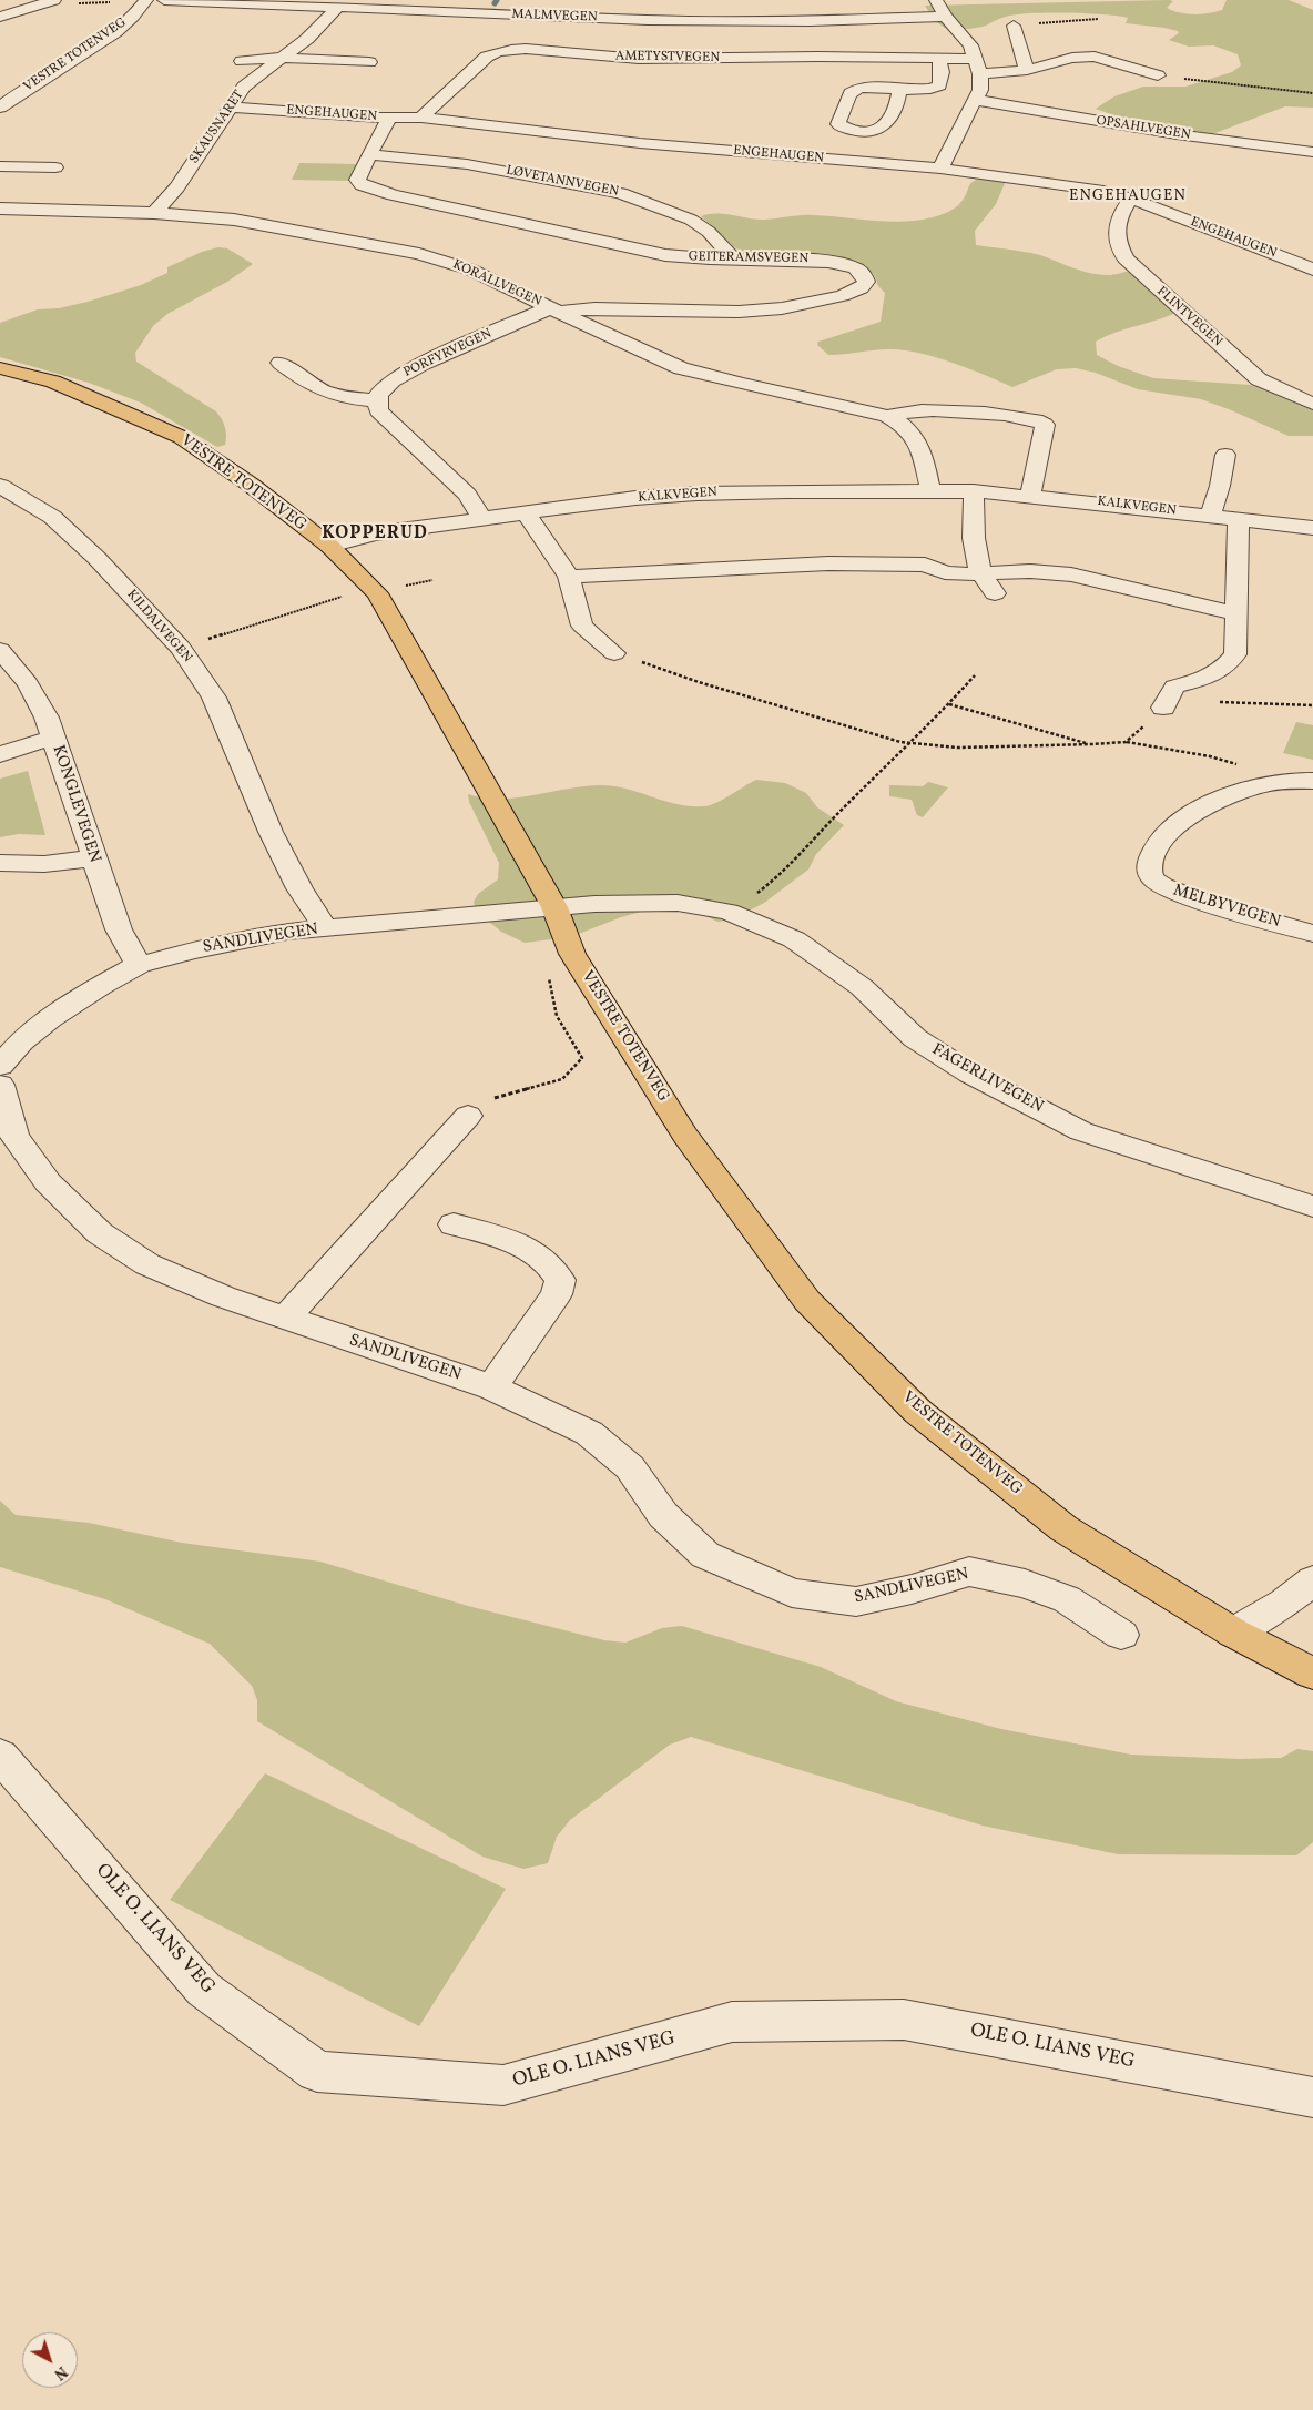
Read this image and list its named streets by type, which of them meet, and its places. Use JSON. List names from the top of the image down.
{
  "streets": {
    "main road": ["VESTRE TOTENVEG"],
    "street": [
      "MALMVEGEN",
      "AMETYSTVEGEN",
      "ENGEHAUGEN",
      "SKAUSNARET",
      "OPSAHLVEGEN",
      "LØVETANNVEGEN",
      "GEITERAMSVEGEN",
      "KORALLVEGEN",
      "FLINTVEGEN",
      "PORFYRVEGEN",
      "KALKVEGEN",
      "KILDALVEGEN",
      "KONGLEVEGEN",
      "MELBYVEGEN",
      "SANDLIVEGEN",
      "FAGERLIVEGEN",
      "OLE O. LIANS VEG"
    ]
  },
  "crossings": [
    ["MALMVEGEN", "SKAUSNARET"],
    ["VESTRE TOTENVEG", "KALKVEGEN"],
    ["VESTRE TOTENVEG", "SANDLIVEGEN"],
    ["VESTRE TOTENVEG", "FAGERLIVEGEN"],
    ["AMETYSTVEGEN", "ENGEHAUGEN"],
    ["ENGEHAUGEN", "SKAUSNARET"],
    ["ENGEHAUGEN", "GEITERAMSVEGEN"],
    ["ENGEHAUGEN", "FLINTVEGEN"],
    ["SKAUSNARET", "KORALLVEGEN"],
    ["LØVETANNVEGEN", "GEITERAMSVEGEN"],
    ["GEITERAMSVEGEN", "KORALLVEGEN"],
    ["GEITERAMSVEGEN", "PORFYRVEGEN"],
    ["KORALLVEGEN", "PORFYRVEGEN"],
    ["KORALLVEGEN", "KALKVEGEN"],
    ["KILDALVEGEN", "SANDLIVEGEN"],
    ["KONGLEVEGEN", "SANDLIVEGEN"],
    ["SANDLIVEGEN", "FAGERLIVEGEN"]
  ],
  "districts": ["ENGEHAUGEN", "KOPPERUD"],
  "north": "bottom right"
}
